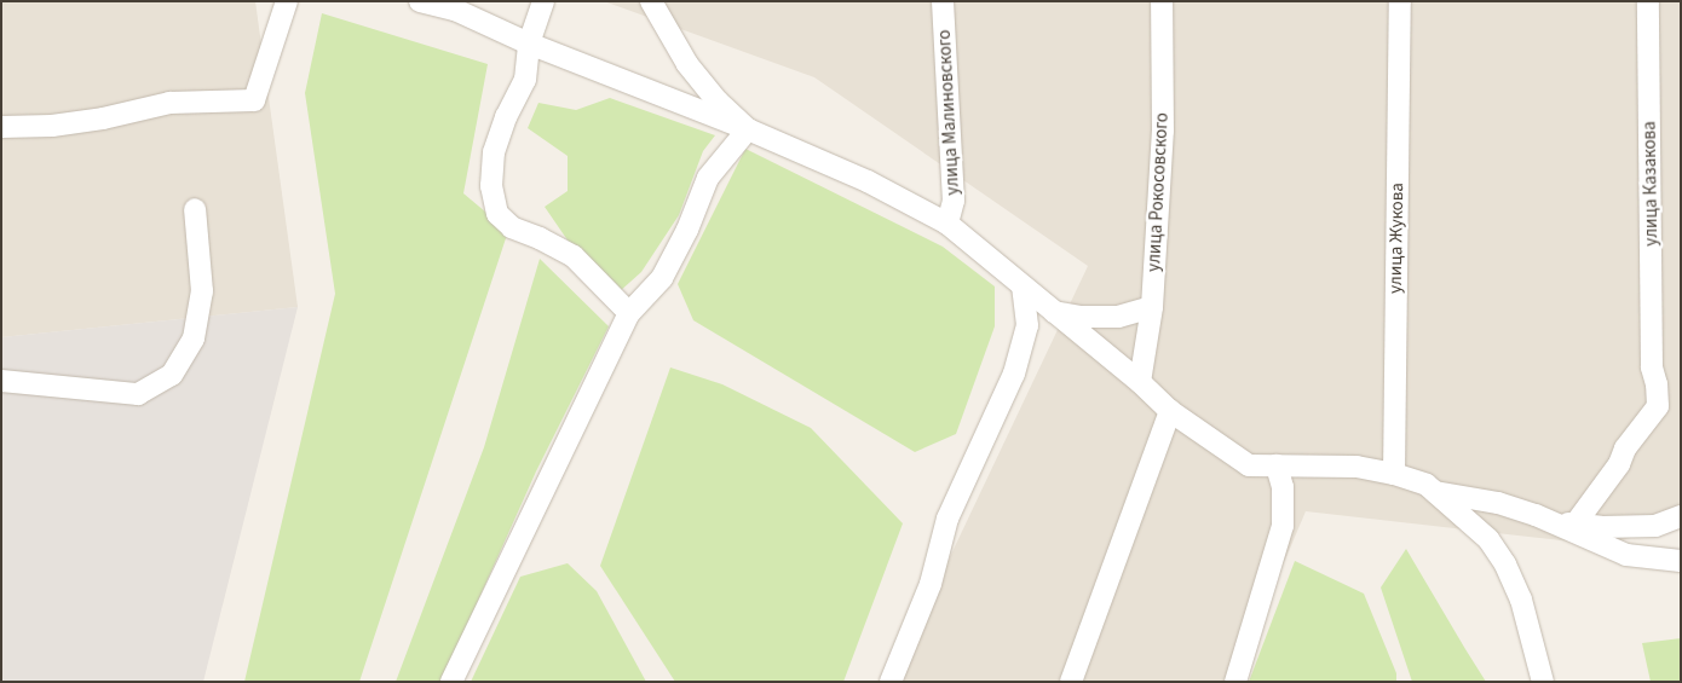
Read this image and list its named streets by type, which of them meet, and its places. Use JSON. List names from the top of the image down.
{
  "streets": {
    "street": [
      "улица Малиновского",
      "улица Казакова",
      "улица Рокосовского",
      "улица Жукова"
    ]
  }
}
